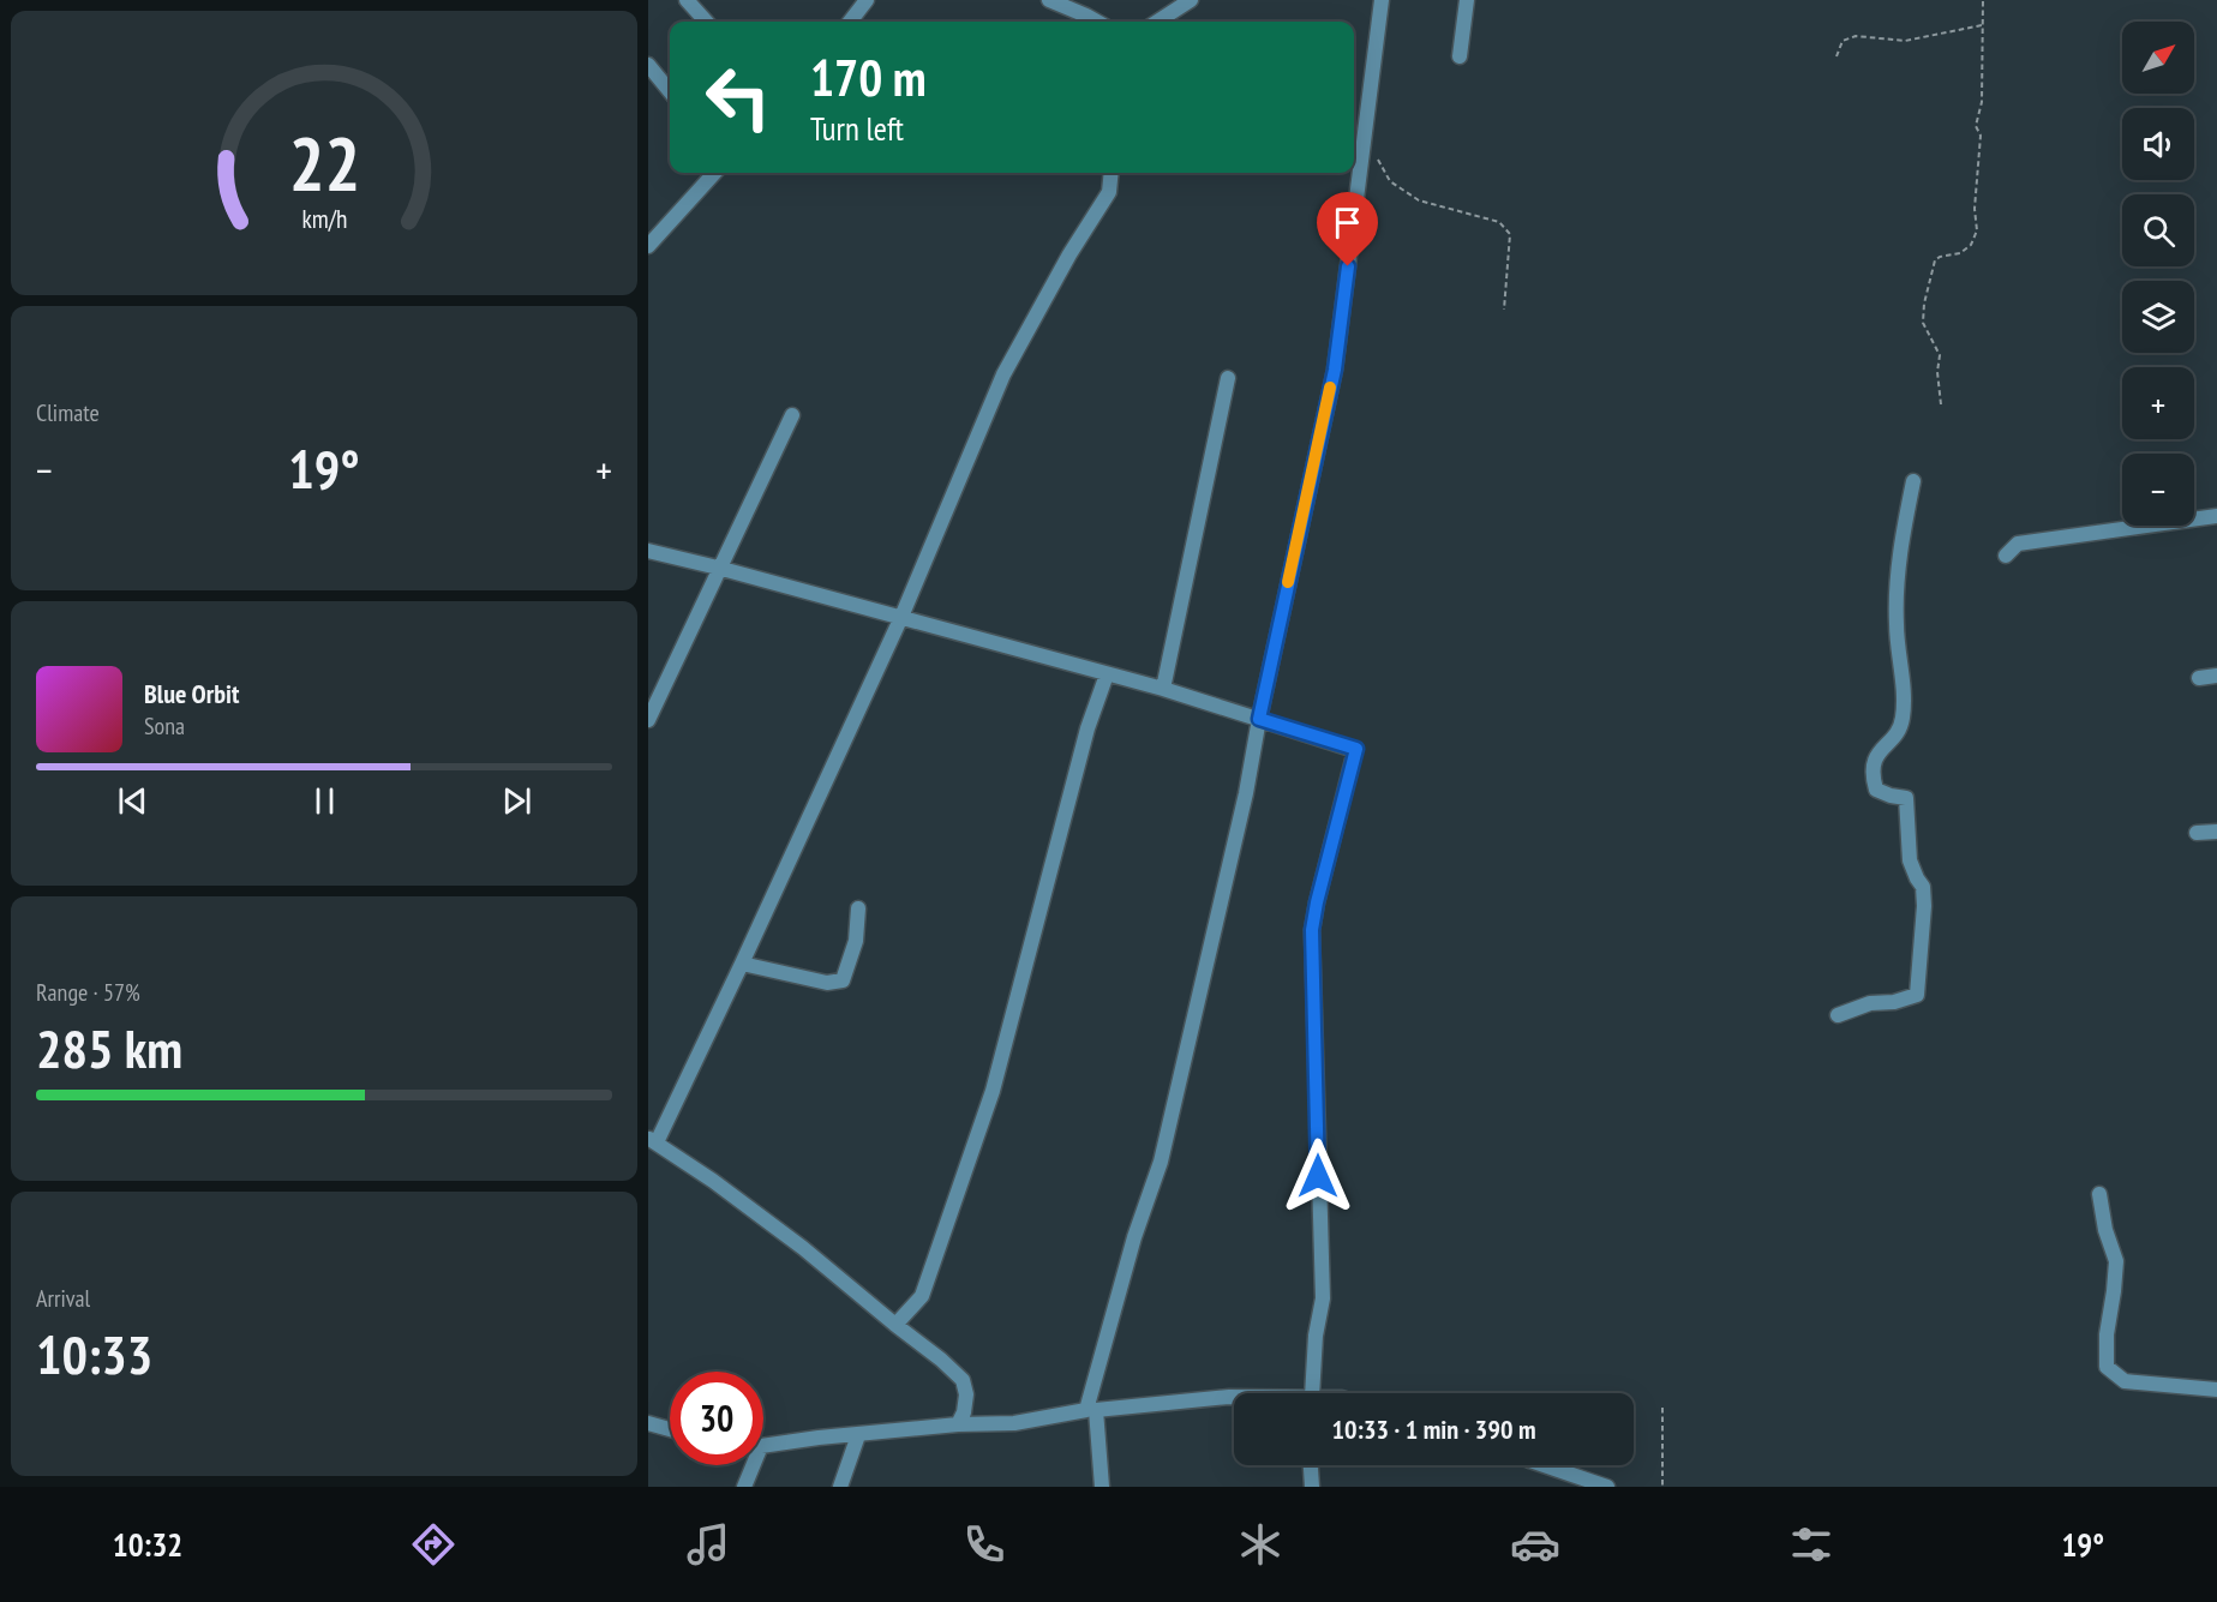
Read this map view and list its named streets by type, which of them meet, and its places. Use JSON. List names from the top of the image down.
{
  "north": "top right",
  "page": {
    "map_buttons": ["+", "−"],
    "turn": ["170 m", "Turn left"],
    "tile": [
      "Climate",
      ["Range · 57%", "285 km"],
      ["Arrival", "10:33"]
    ],
    "heat": ["−", "19°", "+"],
    "song": ["Blue Orbit", "Sona"],
    "limit": "30",
    "trip": "10:33 · 1 min · 390 m",
    "tabs": ["10:32", "19°"],
    "gauge": ["22", "km/h"]
  }
}
